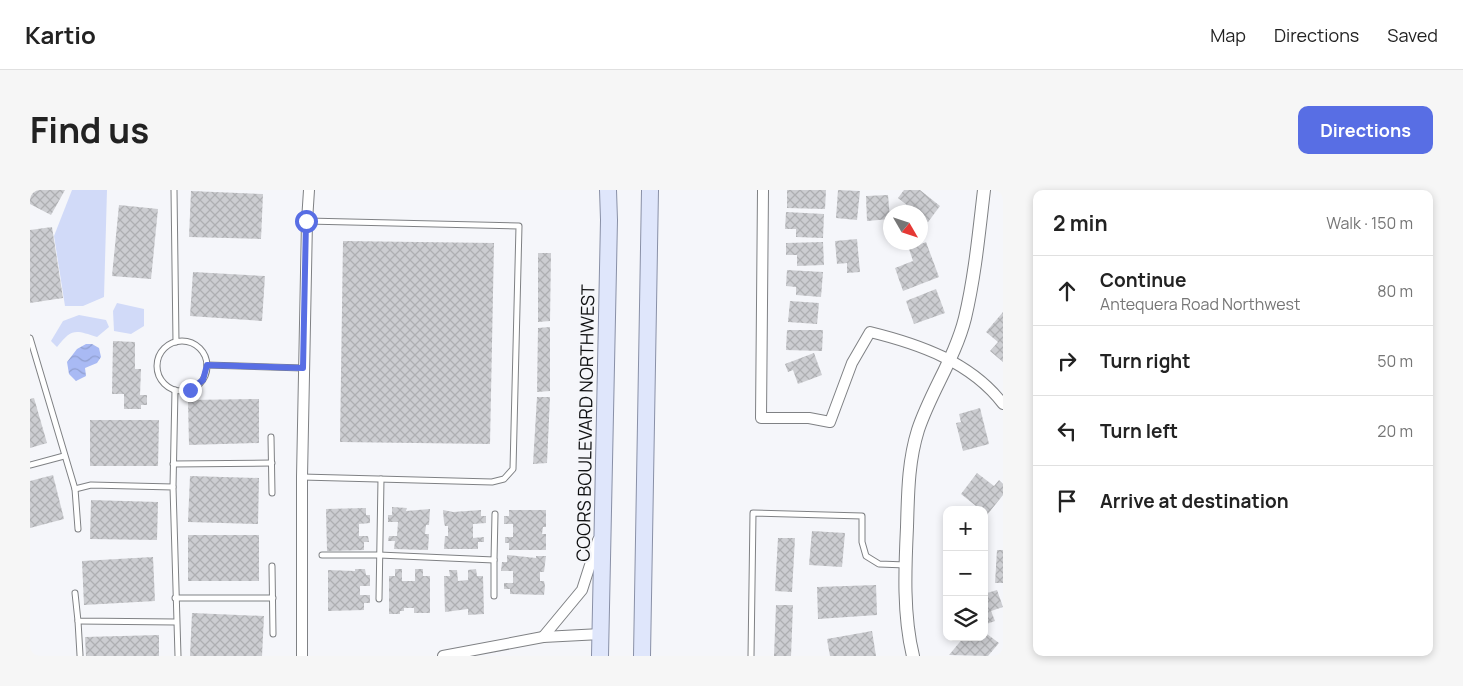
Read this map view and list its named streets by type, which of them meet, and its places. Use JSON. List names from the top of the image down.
{
  "streets": {
    "main road": ["COORS BOULEVARD NORTHWEST"]
  },
  "north": "bottom right",
  "page": {
    "header": "Kartio",
    "nav": ["Map", "Directions", "Saved"],
    "title": "Find us",
    "buttons": "Directions",
    "heading": ["2 min", "Walk · 150 m"],
    "list": [
      ["Continue", "Antequera Road Northwest", "80 m"],
      ["Turn right", "50 m"],
      ["Turn left", "20 m"],
      "Arrive at destination"
    ],
    "map_buttons": ["+", "−"]
  }
}
